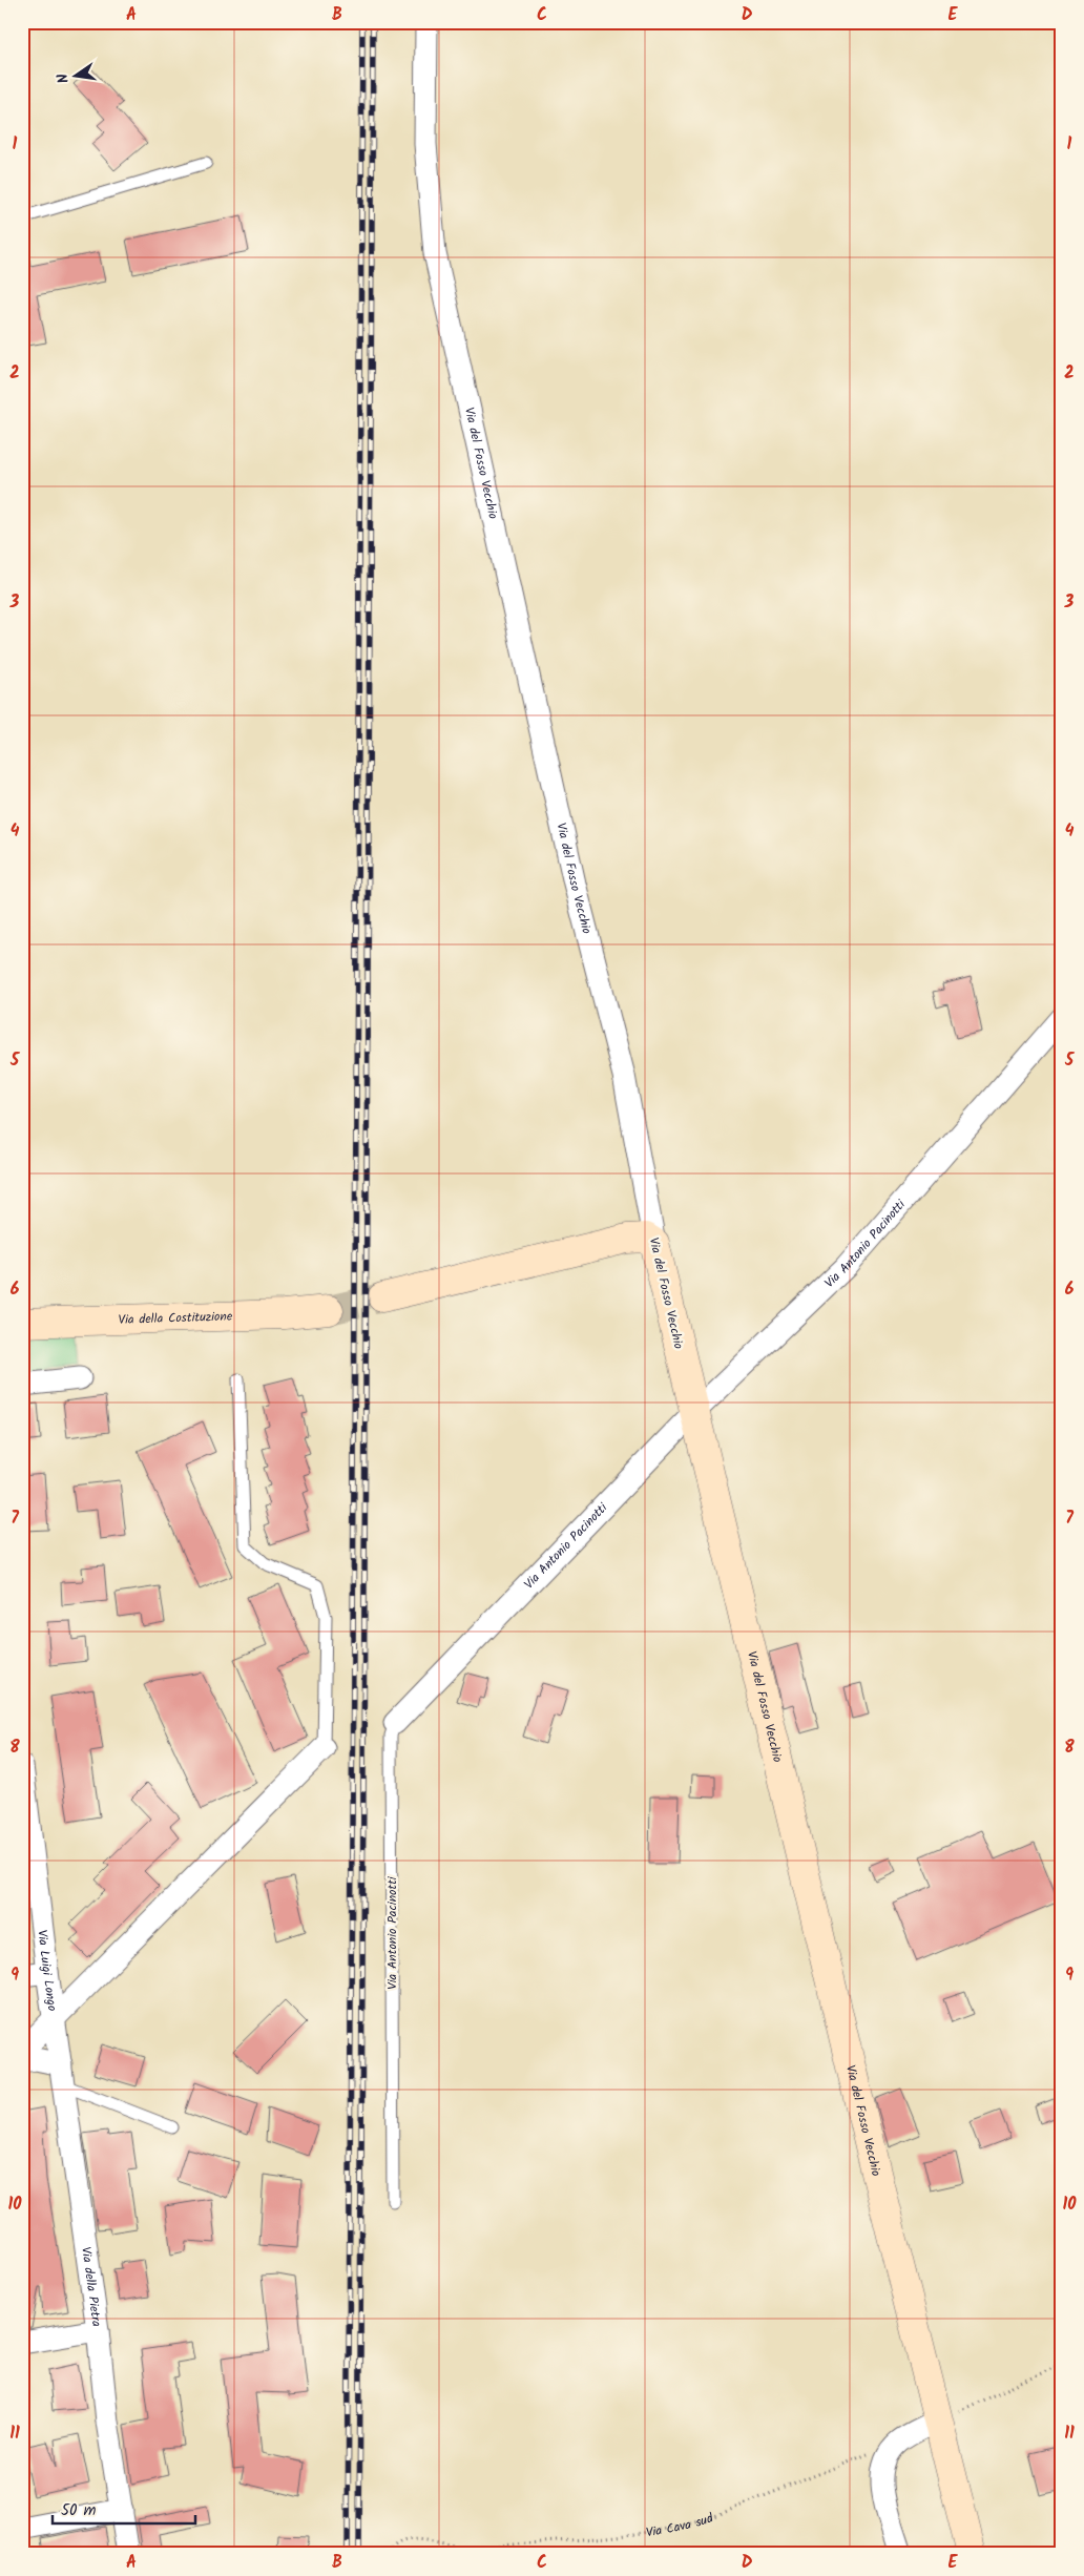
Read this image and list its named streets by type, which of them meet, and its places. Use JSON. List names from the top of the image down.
{
  "streets": {
    "street": [
      "Via del Fosso Vecchio",
      "Via Antonio Pacinotti",
      "Via della Costituzione",
      "Via Luigi Longo",
      "Via della Pietra"
    ],
    "path": ["Via Cava sud"]
  },
  "crossings": [
    ["Via del Fosso Vecchio", "Via Antonio Pacinotti"],
    ["Via Luigi Longo", "Via della Pietra"]
  ],
  "scale_bar": "50 m",
  "north": "left",
  "grid": {
    "columns": [
      "A",
      "B",
      "C",
      "D",
      "E"
    ],
    "rows": [
      "1",
      "2",
      "3",
      "4",
      "5",
      "6",
      "7",
      "8",
      "9",
      "10",
      "11"
    ]
  }
}
